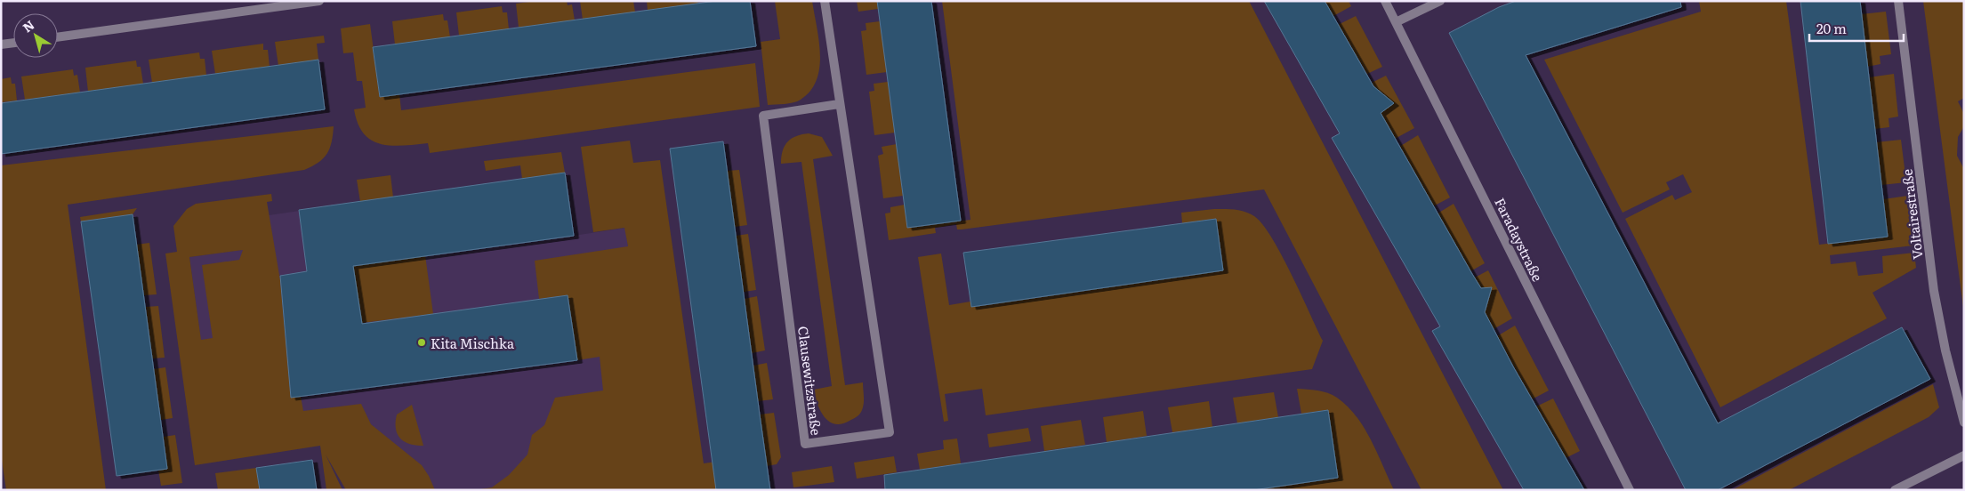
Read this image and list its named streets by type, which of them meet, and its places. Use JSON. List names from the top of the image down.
{
  "streets": {
    "street": ["Voltairestraße", "Faradaystraße", "Clausewitzstraße"]
  },
  "places": ["Kita Mischka"],
  "scale_bar": "20 m",
  "north": "top left"
}
